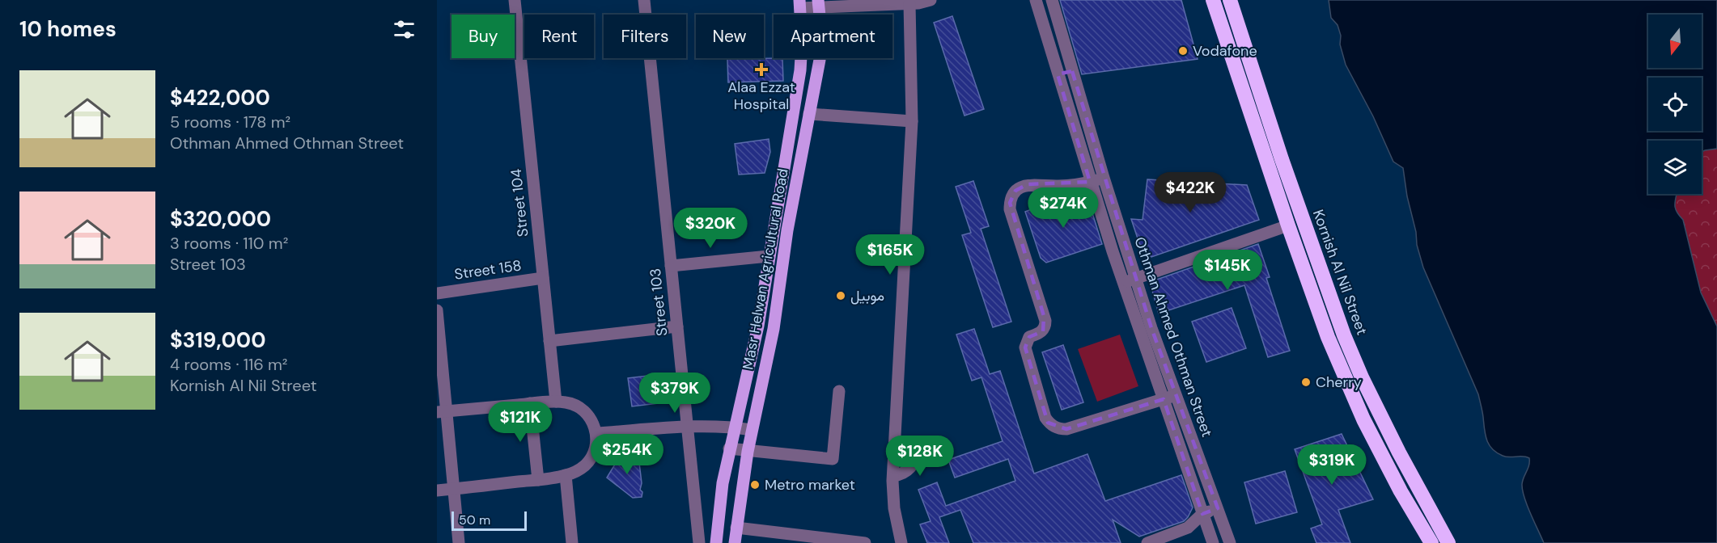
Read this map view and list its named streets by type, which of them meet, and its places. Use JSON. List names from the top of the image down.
{
  "streets": {
    "highway": ["Kornish Al Nil Street"],
    "main road": ["Masr Helwan Agricultural Road"],
    "street": [
      "Street 104",
      "Street 158",
      "Street 103",
      "Othman Ahmed Othman Street"
    ]
  },
  "crossings": [
    ["Street 104", "Street 158"]
  ],
  "places": {
    "other": [
      "Vodafone",
      "موبيل",
      "Cherry",
      "Metro market"
    ],
    "health": ["Alaa Ezzat Hospital"]
  },
  "scale_bar": "50 m",
  "north": "bottom",
  "page": {
    "heading": "10 homes",
    "chip": [
      "Buy",
      "Rent",
      "Filters",
      "New",
      "Apartment"
    ],
    "list": [
      {
        "name": "$422,000",
        "note": "5 rooms · 178 m² · Othman Ahmed Othman Street"
      },
      {
        "name": "$320,000",
        "note": "3 rooms · 110 m² · Street 103"
      },
      {
        "name": "$319,000",
        "note": "4 rooms · 116 m² · Kornish Al Nil Street"
      }
    ],
    "price": [
      "$422K",
      "$274K",
      "$320K",
      "$165K",
      "$145K",
      "$379K",
      "$121K",
      "$254K",
      "$128K",
      "$319K"
    ],
    "scale": "50 m"
  }
}
